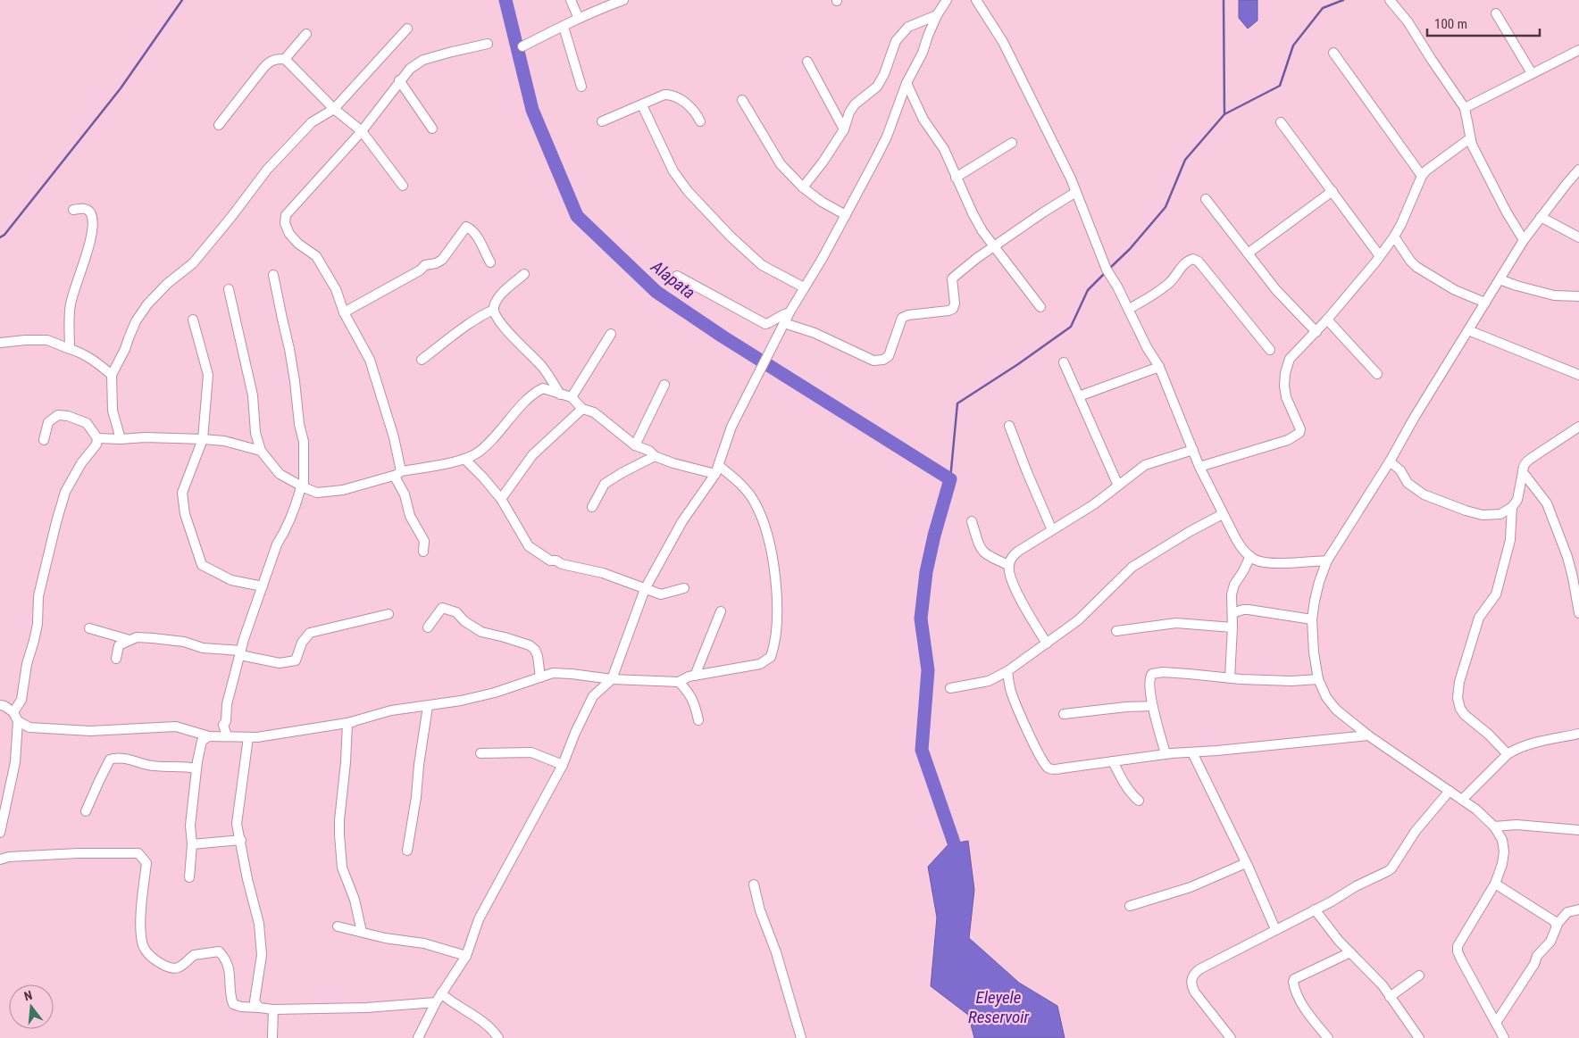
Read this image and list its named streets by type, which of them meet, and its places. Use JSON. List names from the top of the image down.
{
  "water": ["Alapata", "Eleyele Reservoir"],
  "scale_bar": "100 m",
  "north": "top"
}
